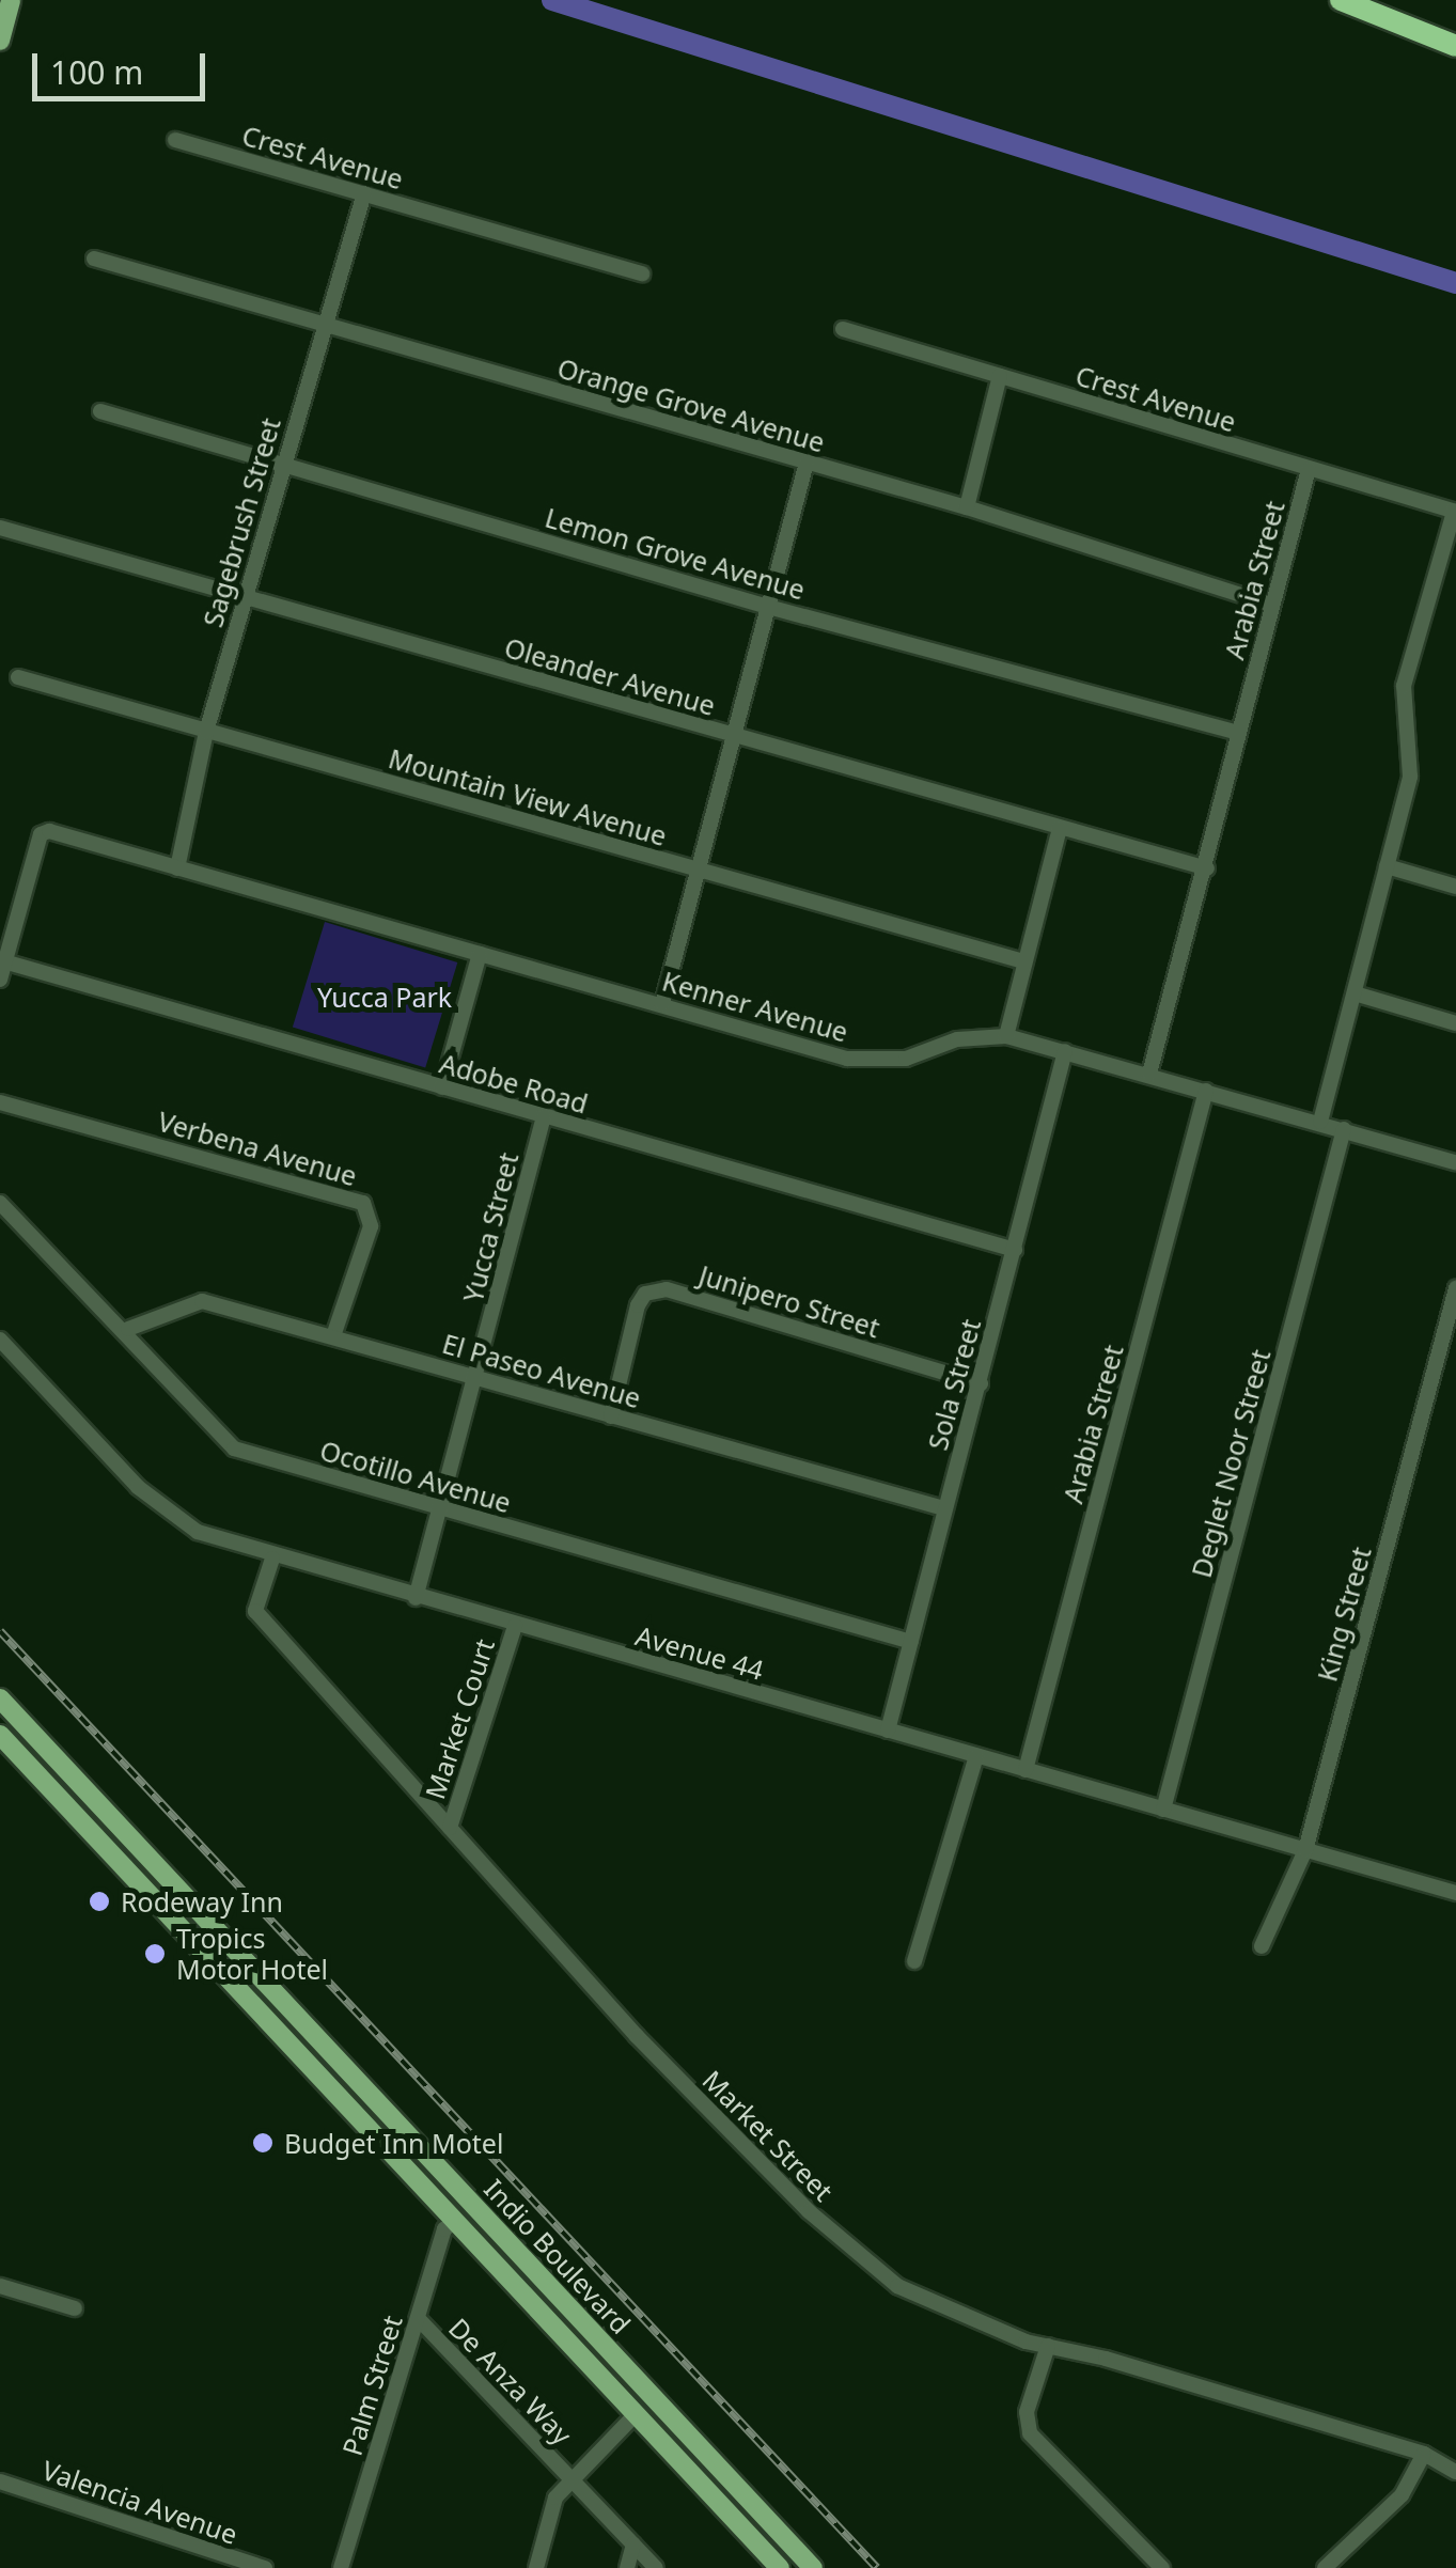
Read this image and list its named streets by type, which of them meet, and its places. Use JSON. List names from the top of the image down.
{
  "streets": {
    "main road": ["Indio Boulevard"],
    "street": [
      "Crest Avenue",
      "Orange Grove Avenue",
      "Sagebrush Street",
      "Lemon Grove Avenue",
      "Arabia Street",
      "Oleander Avenue",
      "Mountain View Avenue",
      "Kenner Avenue",
      "Adobe Road",
      "Verbena Avenue",
      "Yucca Street",
      "Junipero Street",
      "El Paseo Avenue",
      "Sola Street",
      "Deglet Noor Street",
      "Ocotillo Avenue",
      "King Street",
      "Avenue 44",
      "Market Court",
      "Market Street",
      "De Anza Way",
      "Palm Street",
      "Valencia Avenue"
    ]
  },
  "crossings": [
    ["Crest Avenue", "Sagebrush Street"],
    ["Crest Avenue", "Arabia Street"],
    ["Orange Grove Avenue", "Sagebrush Street"],
    ["Orange Grove Avenue", "Arabia Street"],
    ["Sagebrush Street", "Lemon Grove Avenue"],
    ["Sagebrush Street", "Oleander Avenue"],
    ["Sagebrush Street", "Mountain View Avenue"],
    ["Sagebrush Street", "Kenner Avenue"],
    ["Lemon Grove Avenue", "Arabia Street"],
    ["Arabia Street", "Oleander Avenue"],
    ["Arabia Street", "Kenner Avenue"],
    ["Arabia Street", "Avenue 44"],
    ["Kenner Avenue", "Adobe Road"],
    ["Kenner Avenue", "Sola Street"],
    ["Kenner Avenue", "Deglet Noor Street"],
    ["Adobe Road", "Yucca Street"],
    ["Adobe Road", "Sola Street"],
    ["Verbena Avenue", "El Paseo Avenue"],
    ["Yucca Street", "El Paseo Avenue"],
    ["Yucca Street", "Ocotillo Avenue"],
    ["Yucca Street", "Avenue 44"],
    ["Junipero Street", "El Paseo Avenue"],
    ["Junipero Street", "Sola Street"],
    ["El Paseo Avenue", "Sola Street"],
    ["El Paseo Avenue", "Ocotillo Avenue"],
    ["Sola Street", "Ocotillo Avenue"],
    ["Sola Street", "Avenue 44"],
    ["Deglet Noor Street", "Avenue 44"],
    ["King Street", "Avenue 44"],
    ["Avenue 44", "Market Court"],
    ["Avenue 44", "Market Street"],
    ["Market Court", "Market Street"],
    ["Indio Boulevard", "Palm Street"],
    ["De Anza Way", "Palm Street"]
  ],
  "parks": ["Yucca Park"],
  "places": ["Rodeway Inn", "Tropics Motor Hotel", "Budget Inn Motel"],
  "scale_bar": "100 m"
}
